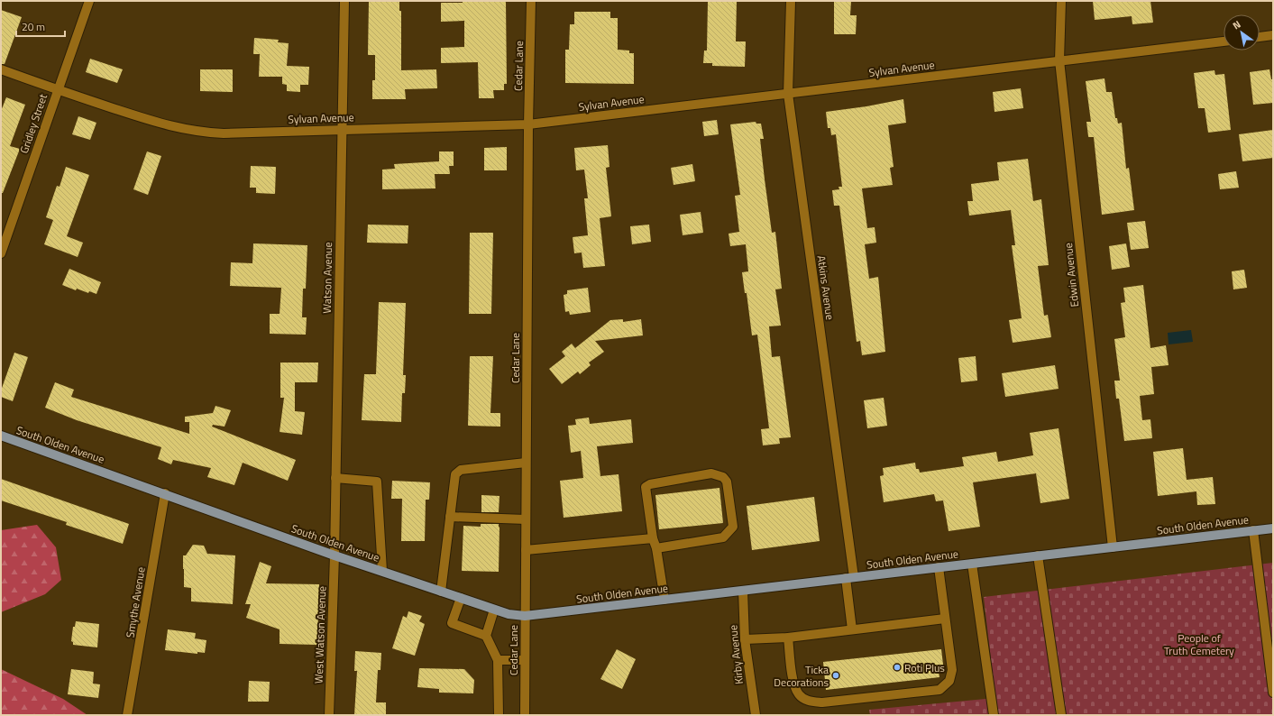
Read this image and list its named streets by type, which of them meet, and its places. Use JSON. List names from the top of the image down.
{
  "streets": {
    "main road": ["South Olden Avenue"],
    "street": [
      "Cedar Lane",
      "Sylvan Avenue",
      "Gridley Street",
      "Edwin Avenue",
      "Watson Avenue",
      "Atkins Avenue",
      "Smythe Avenue",
      "West Watson Avenue",
      "Kirby Avenue"
    ]
  },
  "crossings": [
    ["Cedar Lane", "Sylvan Avenue"],
    ["Cedar Lane", "South Olden Avenue"],
    ["Sylvan Avenue", "Gridley Street"],
    ["Sylvan Avenue", "Edwin Avenue"],
    ["Sylvan Avenue", "Watson Avenue"],
    ["Sylvan Avenue", "Atkins Avenue"],
    ["Edwin Avenue", "South Olden Avenue"],
    ["Watson Avenue", "South Olden Avenue"],
    ["Watson Avenue", "West Watson Avenue"],
    ["Atkins Avenue", "South Olden Avenue"],
    ["South Olden Avenue", "Smythe Avenue"],
    ["South Olden Avenue", "West Watson Avenue"],
    ["South Olden Avenue", "Kirby Avenue"]
  ],
  "parks": ["People of Truth Cemetery"],
  "places": ["Roti Plus", "Ticka Decorations"],
  "scale_bar": "20 m",
  "north": "top left"
}
